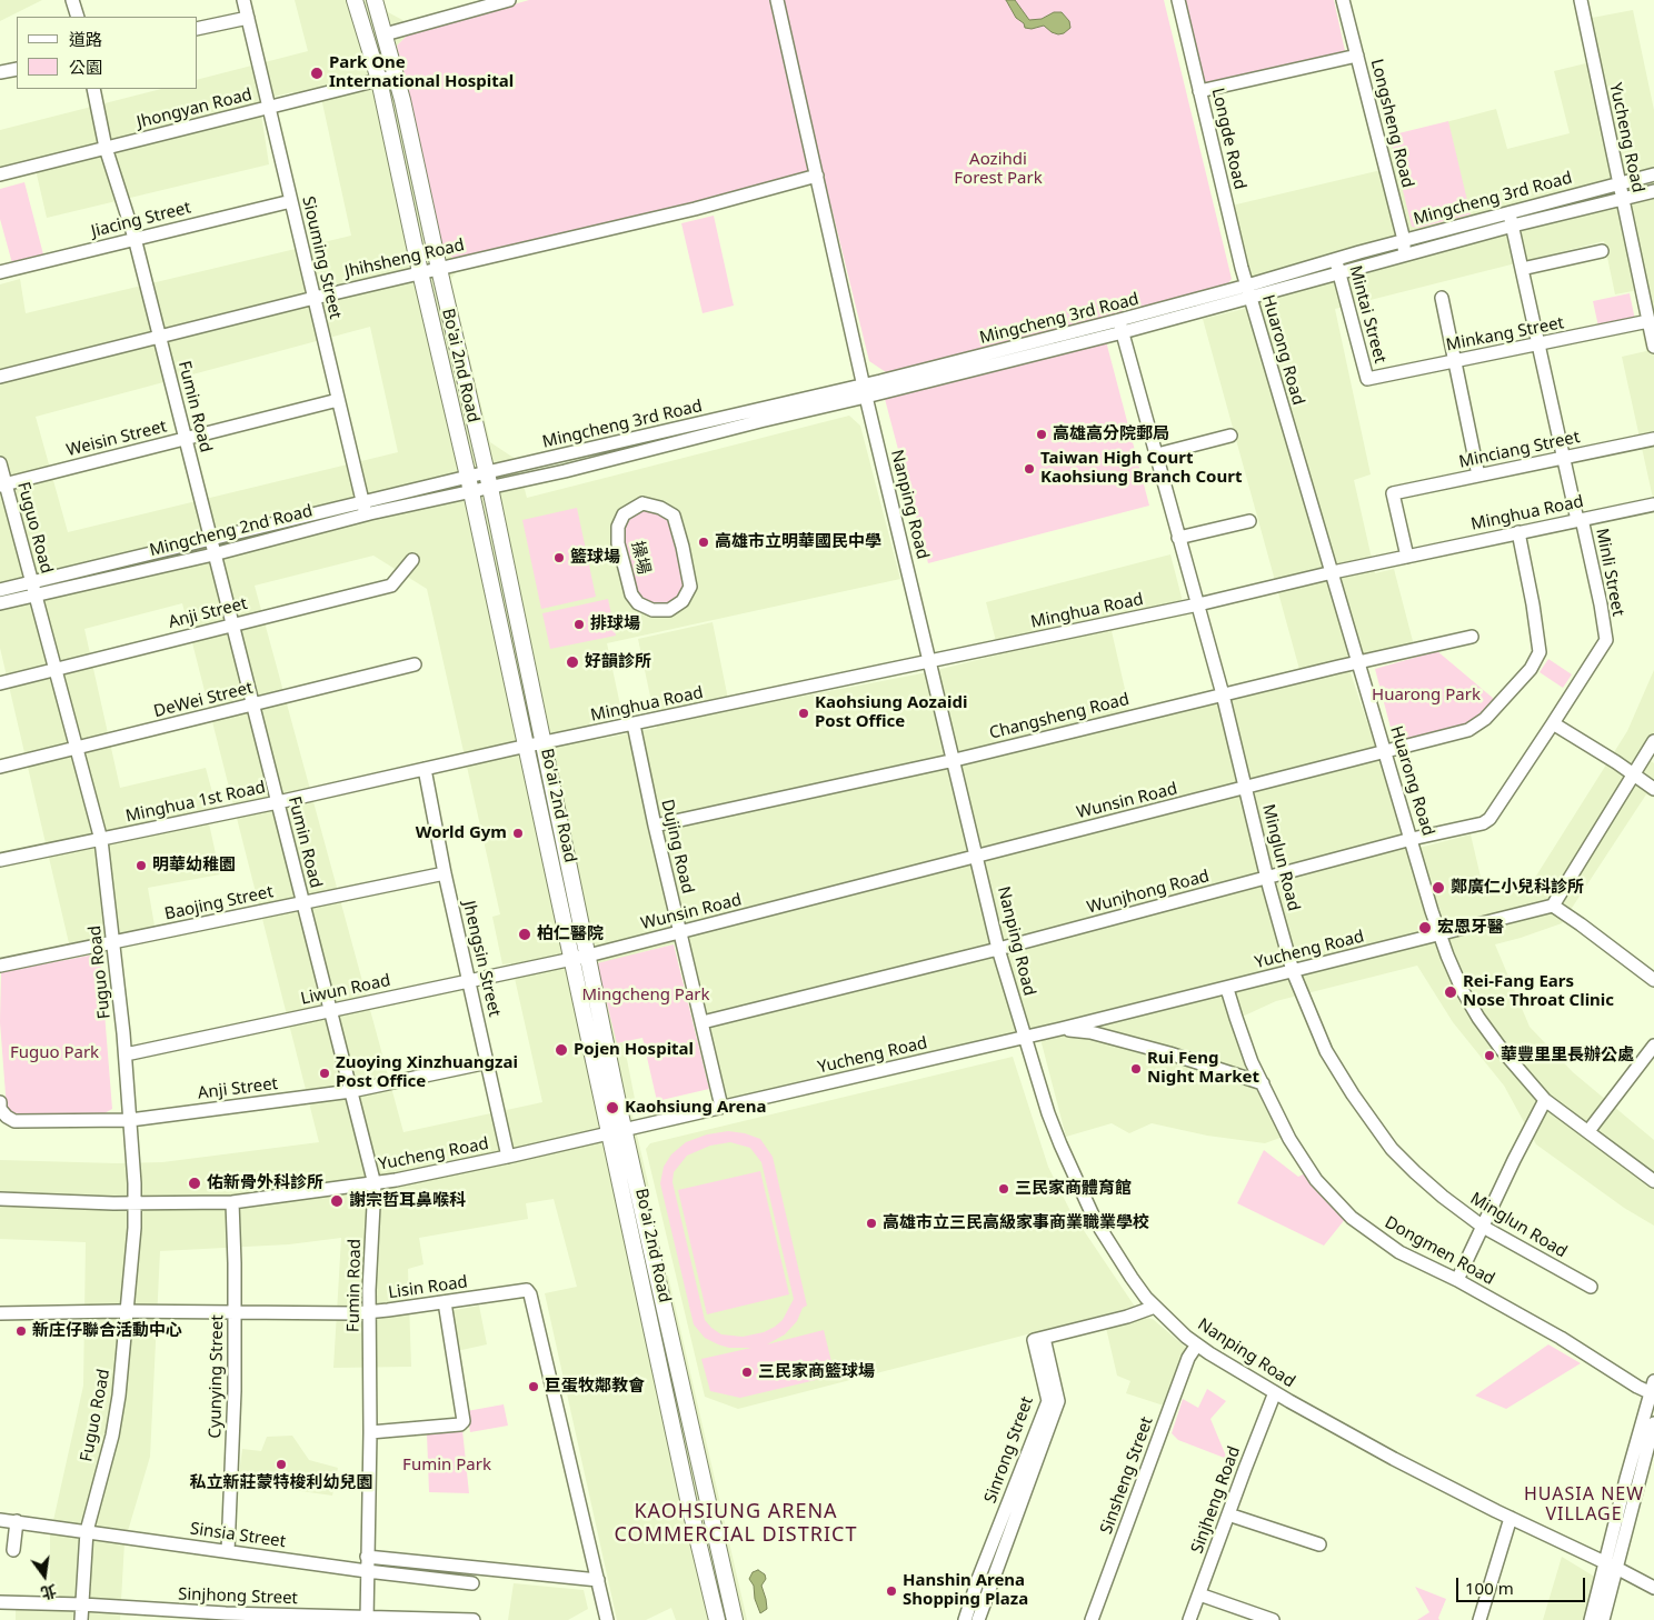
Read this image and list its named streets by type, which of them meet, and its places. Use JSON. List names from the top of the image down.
{
  "streets": {
    "main road": ["Bo'ai 2nd Road"],
    "street": [
      "Jhongyan Road",
      "Longsheng Road",
      "Yucheng Road",
      "Longde Road",
      "Mingcheng 3rd Road",
      "Jiacing Street",
      "Siouming Street",
      "Jhihsheng Road",
      "Mintai Street",
      "Minkang Street",
      "Huarong Road",
      "Fumin Road",
      "Weisin Street",
      "Minciang Street",
      "Nanping Road",
      "Minghua Road",
      "Fuguo Road",
      "Mingcheng 2nd Road",
      "操場",
      "Minli Street",
      "Anji Street",
      "DeWei Street",
      "Changsheng Road",
      "Wunsin Road",
      "Minghua 1st Road",
      "Dujing Road",
      "Minglun Road",
      "Wunjhong Road",
      "Baojing Street",
      "Jhengsin Street",
      "Liwun Road",
      "Dongmen Road",
      "Lisin Road",
      "Cyunying Street",
      "Sinrong Street",
      "Sinsheng Street",
      "Sinjheng Road",
      "Sinsia Street",
      "Sinjhong Street"
    ]
  },
  "crossings": [
    ["Jhongyan Road", "Siouming Street"],
    ["Jhongyan Road", "Bo'ai 2nd Road"],
    ["Jhongyan Road", "Fumin Road"],
    ["Longsheng Road", "Mingcheng 3rd Road"],
    ["Yucheng Road", "Mingcheng 3rd Road"],
    ["Yucheng Road", "Minkang Street"],
    ["Yucheng Road", "Huarong Road"],
    ["Yucheng Road", "Bo'ai 2nd Road"],
    ["Yucheng Road", "Fumin Road"],
    ["Yucheng Road", "Nanping Road"],
    ["Yucheng Road", "Fuguo Road"],
    ["Yucheng Road", "Dujing Road"],
    ["Yucheng Road", "Minglun Road"],
    ["Yucheng Road", "Jhengsin Street"],
    ["Yucheng Road", "Dongmen Road"],
    ["Yucheng Road", "Cyunying Street"],
    ["Longde Road", "Mingcheng 3rd Road"],
    ["Longde Road", "Huarong Road"],
    ["Mingcheng 3rd Road", "Mintai Street"],
    ["Mingcheng 3rd Road", "Huarong Road"],
    ["Mingcheng 3rd Road", "Bo'ai 2nd Road"],
    ["Mingcheng 3rd Road", "Nanping Road"],
    ["Mingcheng 3rd Road", "Mingcheng 2nd Road"],
    ["Mingcheng 3rd Road", "Minli Street"],
    ["Mingcheng 3rd Road", "Minglun Road"],
    ["Jiacing Street", "Siouming Street"],
    ["Jiacing Street", "Fumin Road"],
    ["Siouming Street", "Jhihsheng Road"],
    ["Siouming Street", "Weisin Street"],
    ["Siouming Street", "Mingcheng 2nd Road"],
    ["Jhihsheng Road", "Bo'ai 2nd Road"],
    ["Jhihsheng Road", "Fumin Road"],
    ["Jhihsheng Road", "Nanping Road"],
    ["Mintai Street", "Minkang Street"],
    ["Minkang Street", "Minli Street"],
    ["Huarong Road", "Minghua Road"],
    ["Huarong Road", "Changsheng Road"],
    ["Huarong Road", "Wunsin Road"],
    ["Huarong Road", "Wunjhong Road"],
    ["Bo'ai 2nd Road", "Minghua Road"],
    ["Bo'ai 2nd Road", "Mingcheng 2nd Road"],
    ["Bo'ai 2nd Road", "Wunsin Road"],
    ["Bo'ai 2nd Road", "Minghua 1st Road"],
    ["Bo'ai 2nd Road", "Liwun Road"],
    ["Fumin Road", "Weisin Street"],
    ["Fumin Road", "Mingcheng 2nd Road"],
    ["Fumin Road", "Anji Street"],
    ["Fumin Road", "DeWei Street"],
    ["Fumin Road", "Minghua 1st Road"],
    ["Fumin Road", "Baojing Street"],
    ["Fumin Road", "Liwun Road"],
    ["Fumin Road", "Lisin Road"],
    ["Fumin Road", "Sinsia Street"],
    ["Fumin Road", "Sinjhong Street"],
    ["Weisin Street", "Fuguo Road"],
    ["Minciang Street", "Minghua Road"],
    ["Minciang Street", "Minli Street"],
    ["Nanping Road", "Minghua Road"],
    ["Nanping Road", "Changsheng Road"],
    ["Nanping Road", "Wunsin Road"],
    ["Nanping Road", "Wunjhong Road"],
    ["Nanping Road", "Sinrong Street"],
    ["Nanping Road", "Sinsheng Street"],
    ["Nanping Road", "Sinjheng Road"],
    ["Minghua Road", "Minli Street"],
    ["Minghua Road", "Wunsin Road"],
    ["Minghua Road", "Minghua 1st Road"],
    ["Minghua Road", "Dujing Road"],
    ["Minghua Road", "Minglun Road"],
    ["Fuguo Road", "Mingcheng 2nd Road"],
    ["Fuguo Road", "Anji Street"],
    ["Fuguo Road", "DeWei Street"],
    ["Fuguo Road", "Minghua 1st Road"],
    ["Fuguo Road", "Baojing Street"],
    ["Fuguo Road", "Liwun Road"],
    ["Fuguo Road", "Lisin Road"],
    ["Fuguo Road", "Sinsia Street"],
    ["Fuguo Road", "Sinjhong Street"],
    ["Minli Street", "Wunjhong Road"],
    ["Anji Street", "Jhengsin Street"],
    ["Changsheng Road", "Dujing Road"],
    ["Changsheng Road", "Minglun Road"],
    ["Wunsin Road", "Dujing Road"],
    ["Wunsin Road", "Minglun Road"],
    ["Wunsin Road", "Liwun Road"],
    ["Minghua 1st Road", "Jhengsin Street"],
    ["Dujing Road", "Wunjhong Road"],
    ["Minglun Road", "Wunjhong Road"],
    ["Baojing Street", "Jhengsin Street"],
    ["Jhengsin Street", "Liwun Road"],
    ["Lisin Road", "Cyunying Street"],
    ["Cyunying Street", "Sinsia Street"]
  ],
  "districts": ["HUASIA NEW VILLAGE", "KAOHSIUNG ARENA COMMERCIAL DISTRICT"],
  "parks": [
    "Aozihdi Forest Park",
    "Huarong Park",
    "Mingcheng Park",
    "Fuguo Park",
    "Fumin Park"
  ],
  "places": [
    "Park One International Hospital",
    "高雄高分院郵局",
    "Taiwan High Court Kaohsiung Branch Court",
    "高雄市立明華國民中學",
    "籃球場",
    "排球場",
    "好韻診所",
    "Kaohsiung Aozaidi Post Office",
    "World Gym",
    "明華幼稚園",
    "鄭廣仁小兒科診所",
    "宏恩牙醫",
    "柏仁醫院",
    "Rei-Fang Ears Nose Throat Clinic",
    "Pojen Hospital",
    "華豐里里長辦公處",
    "Rui Feng Night Market",
    "Zuoying Xinzhuangzai Post Office",
    "Kaohsiung Arena",
    "佑新骨外科診所",
    "三民家商體育館",
    "謝宗哲耳鼻喉科",
    "高雄市立三民高級家事商業職業學校",
    "新庄仔聯合活動中心",
    "三民家商籃球場",
    "巨蛋牧鄰教會",
    "私立新莊蒙特梭利幼兒園",
    "Hanshin Arena Shopping Plaza"
  ],
  "legend": ["道路", "公園"],
  "scale_bar": "100 m",
  "north": "bottom"
}
